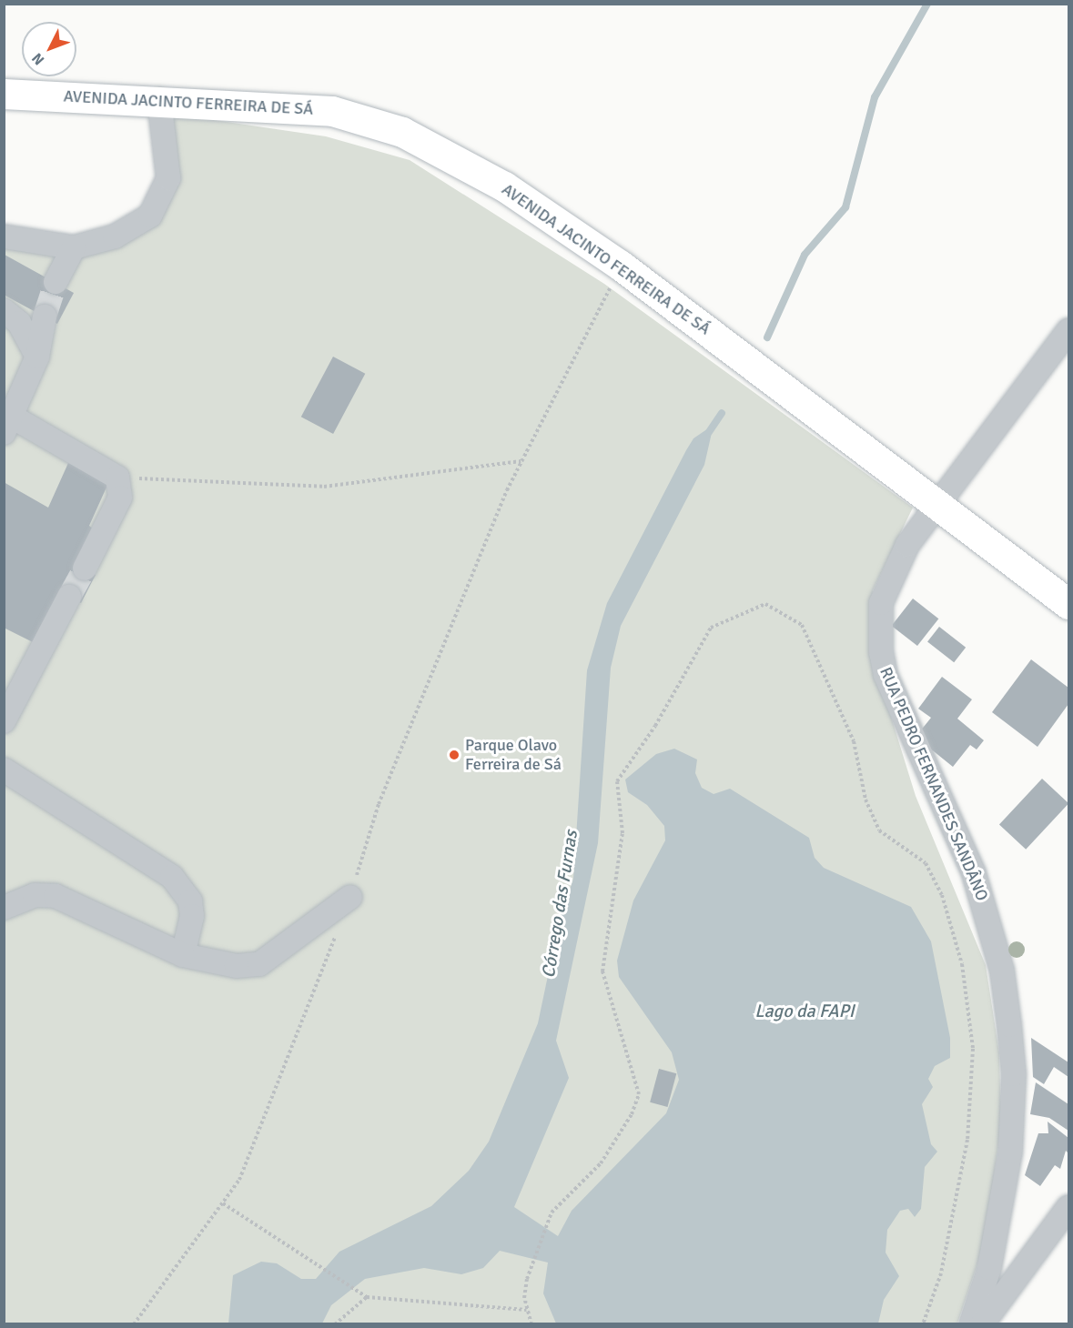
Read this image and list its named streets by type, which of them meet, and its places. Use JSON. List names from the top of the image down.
{
  "streets": {
    "main road": ["AVENIDA JACINTO FERREIRA DE SÁ"],
    "street": ["RUA PEDRO FERNANDES SANDÂNO"]
  },
  "crossings": [
    ["AVENIDA JACINTO FERREIRA DE SÁ", "RUA PEDRO FERNANDES SANDÂNO"]
  ],
  "water": ["Córrego das Furnas", "Lago da FAPI"],
  "places": ["Parque Olavo Ferreira de Sá"],
  "north": "bottom left"
}
